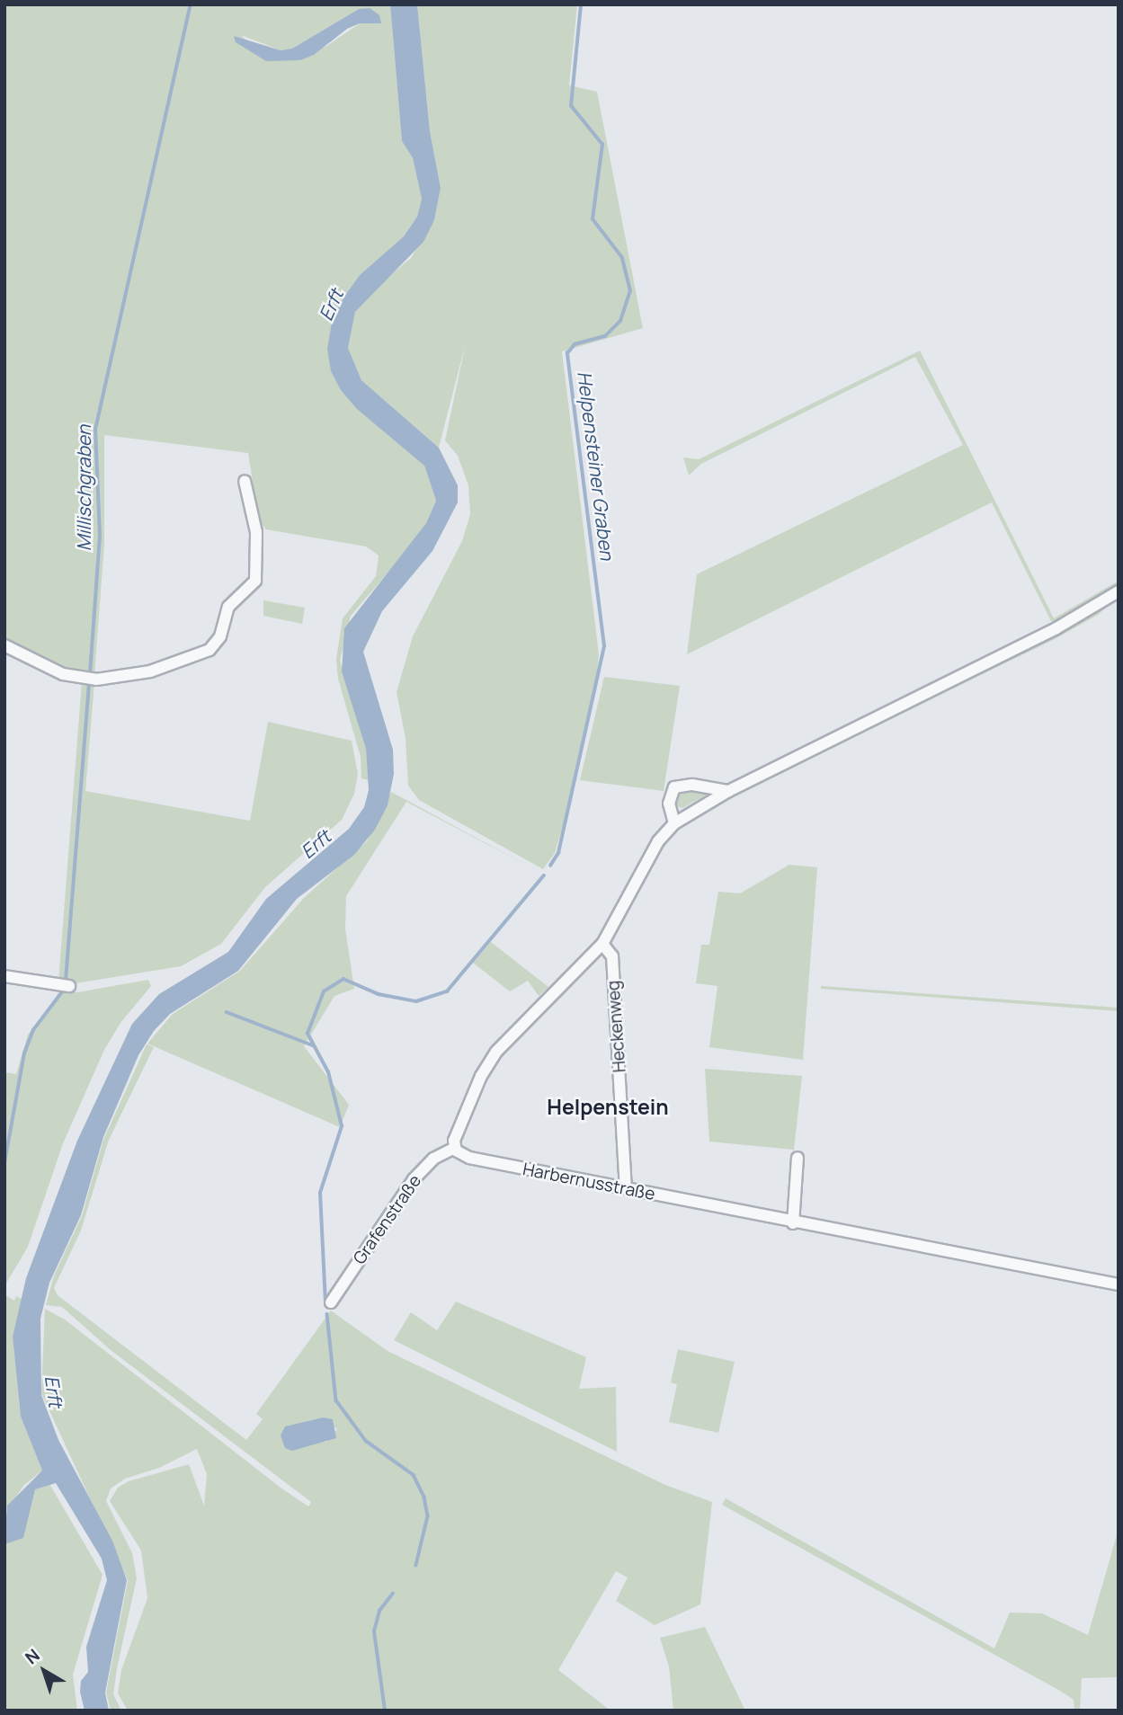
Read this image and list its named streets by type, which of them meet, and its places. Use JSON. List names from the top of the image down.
{
  "streets": {
    "street": ["Heckenweg", "Harbernusstraße", "Grafenstraße"]
  },
  "crossings": [
    ["Heckenweg", "Harbernusstraße"],
    ["Harbernusstraße", "Grafenstraße"]
  ],
  "districts": ["Helpenstein"],
  "water": ["Erft", "Helpensteiner Graben", "Millischgraben"],
  "north": "top left"
}
